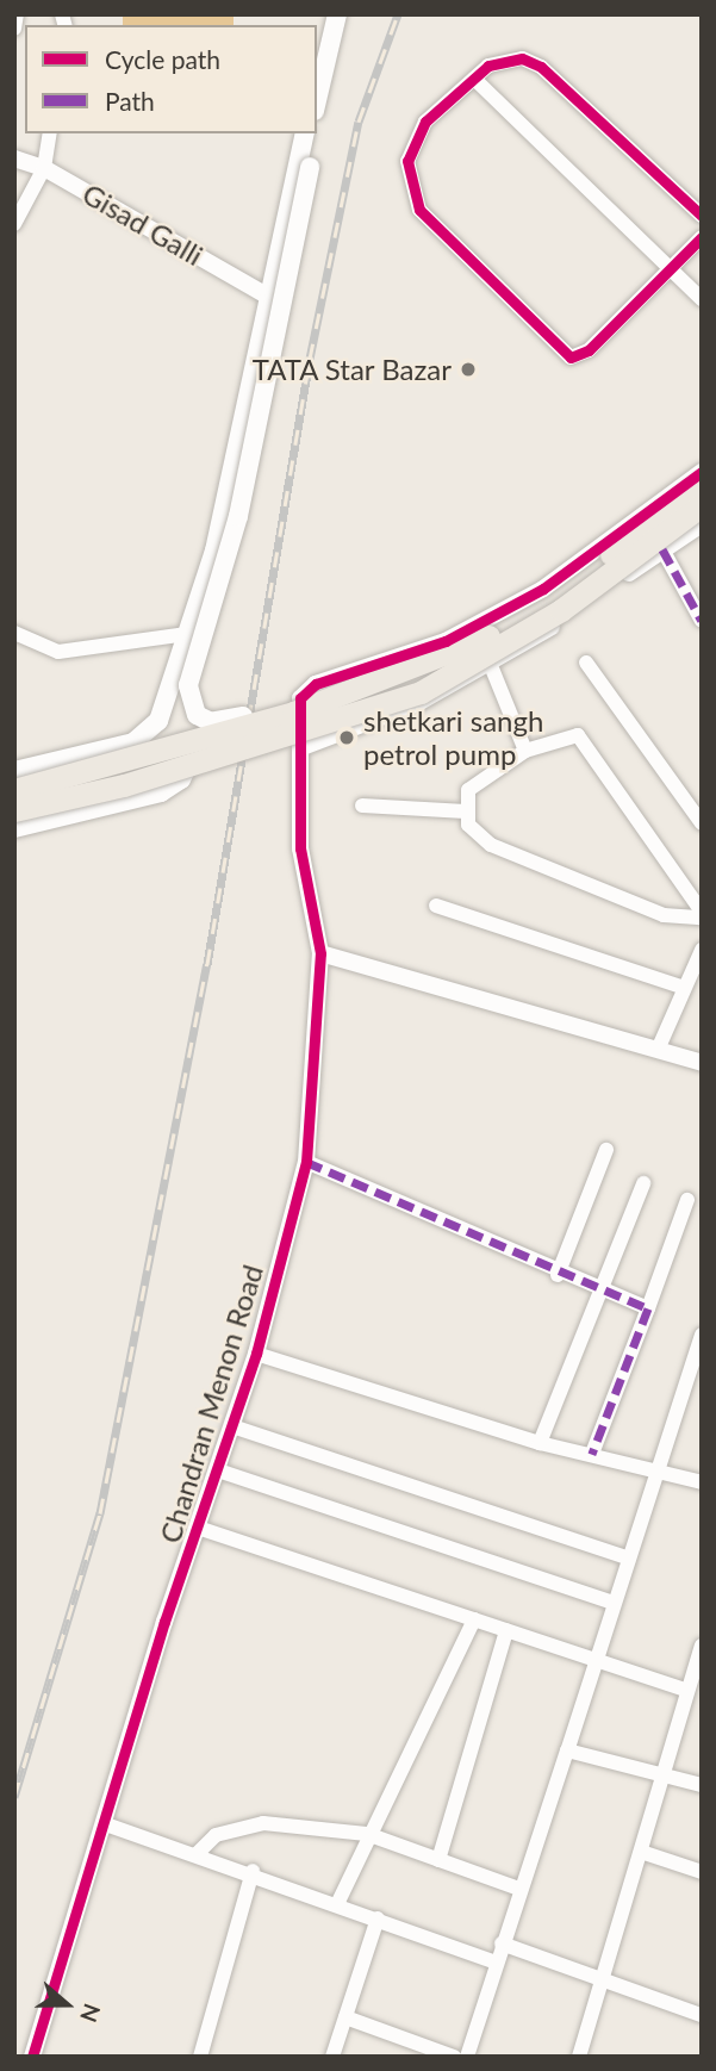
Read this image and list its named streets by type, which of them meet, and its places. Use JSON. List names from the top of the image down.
{
  "streets": {
    "street": ["Gisad Galli", "Chandran Menon Road"]
  },
  "places": ["TATA Star Bazar", "shetkari sangh petrol pump"],
  "legend": ["Cycle path", "Path"],
  "north": "right"
}
